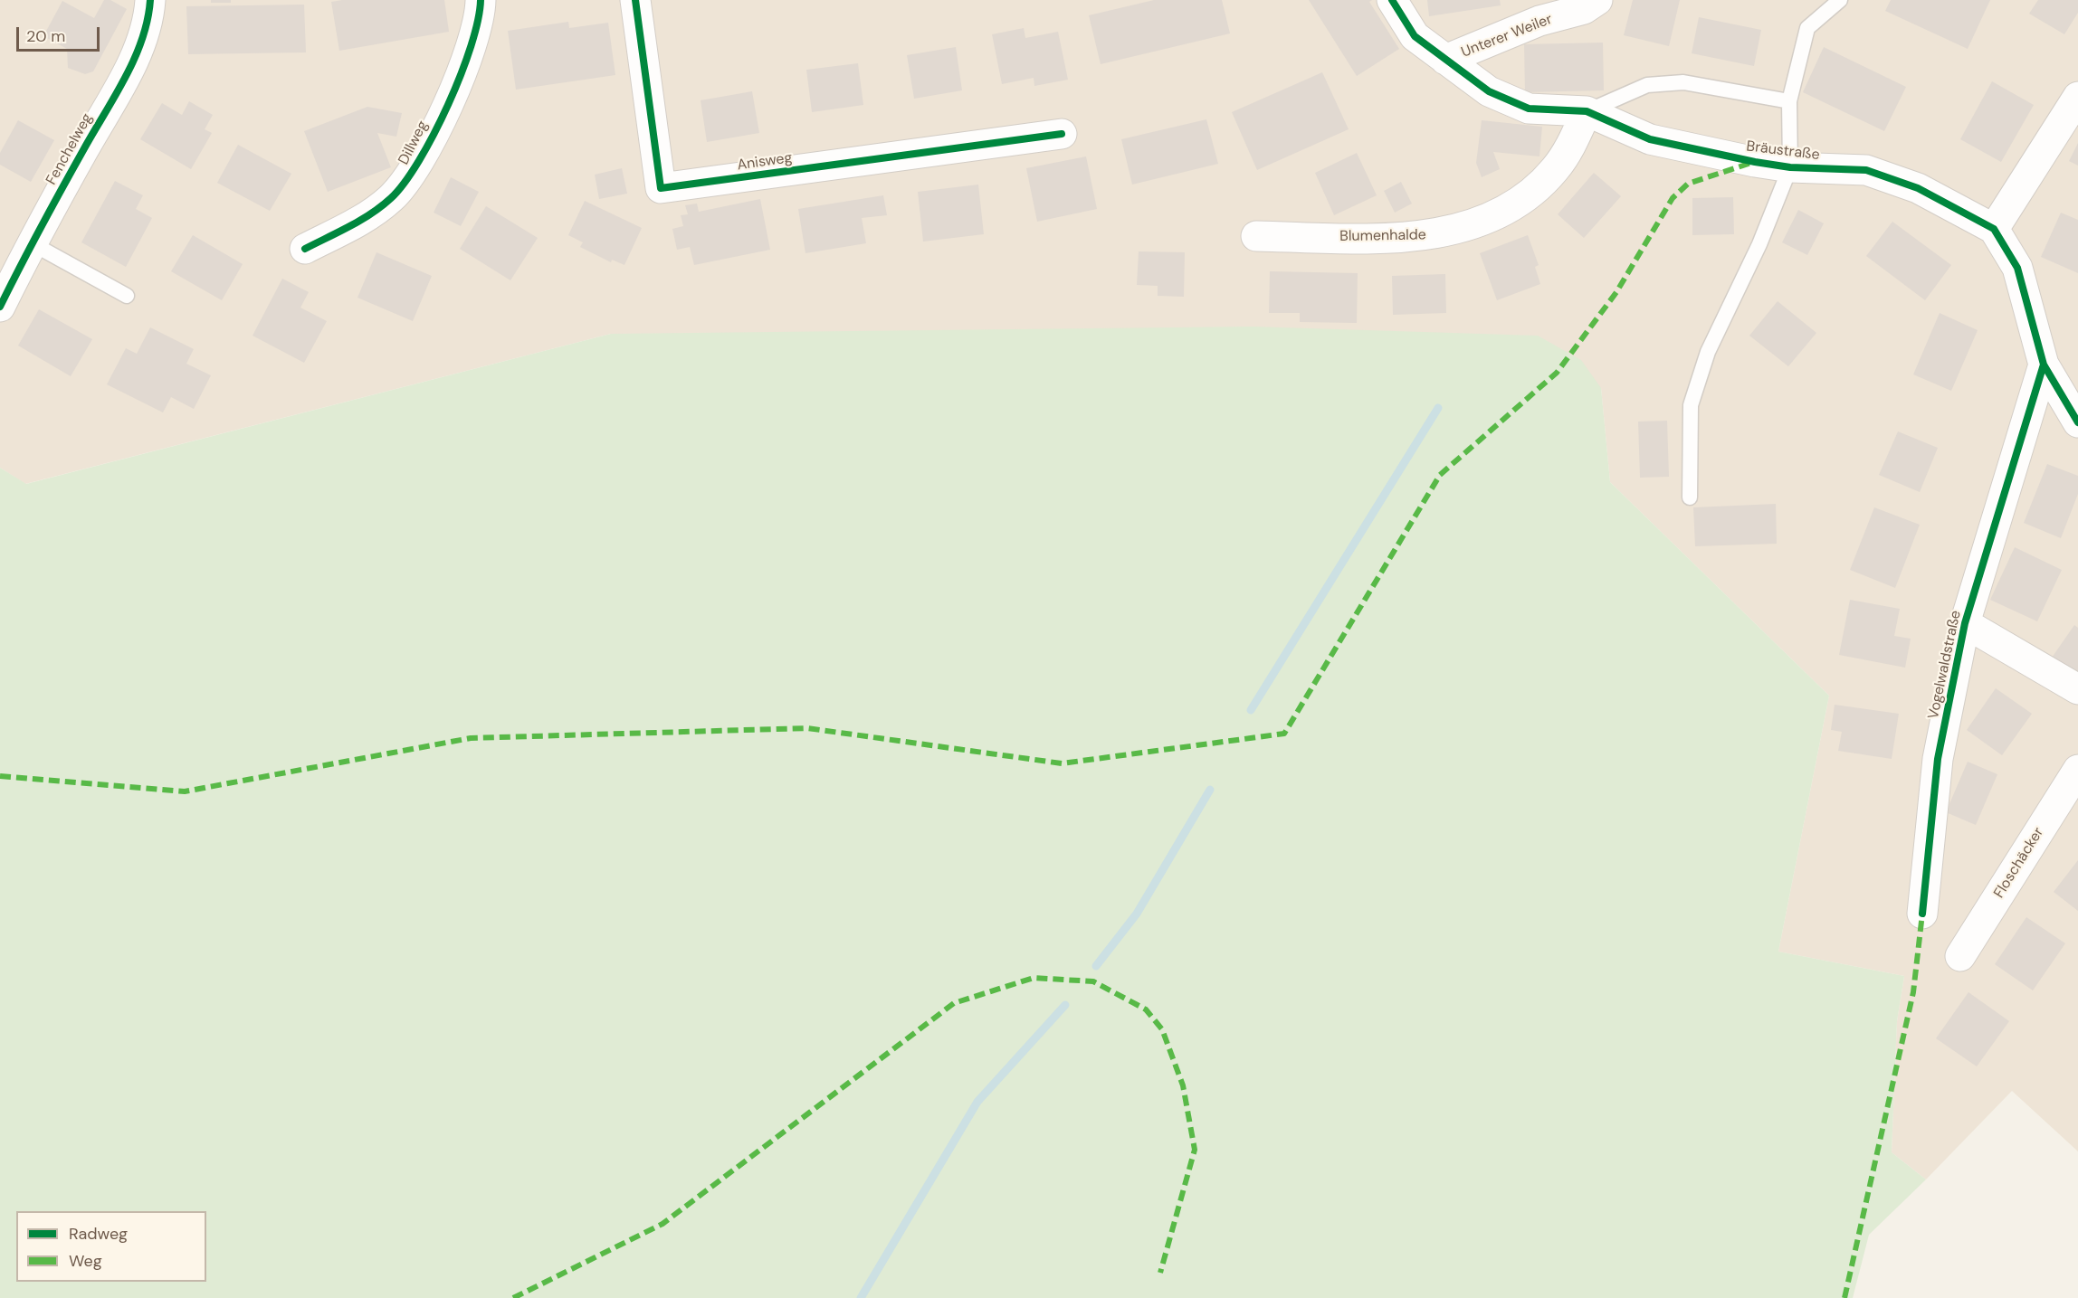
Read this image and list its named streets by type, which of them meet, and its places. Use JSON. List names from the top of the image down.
{
  "streets": {
    "street": [
      "Unterer Weiler",
      "Dillweg",
      "Fenchelweg",
      "Bräustraße",
      "Anisweg",
      "Blumenhalde",
      "Vogelwaldstraße",
      "Floschäcker"
    ]
  },
  "crossings": [
    ["Unterer Weiler", "Bräustraße"],
    ["Bräustraße", "Blumenhalde"]
  ],
  "legend": ["Radweg", "Weg"],
  "scale_bar": "20 m"
}
